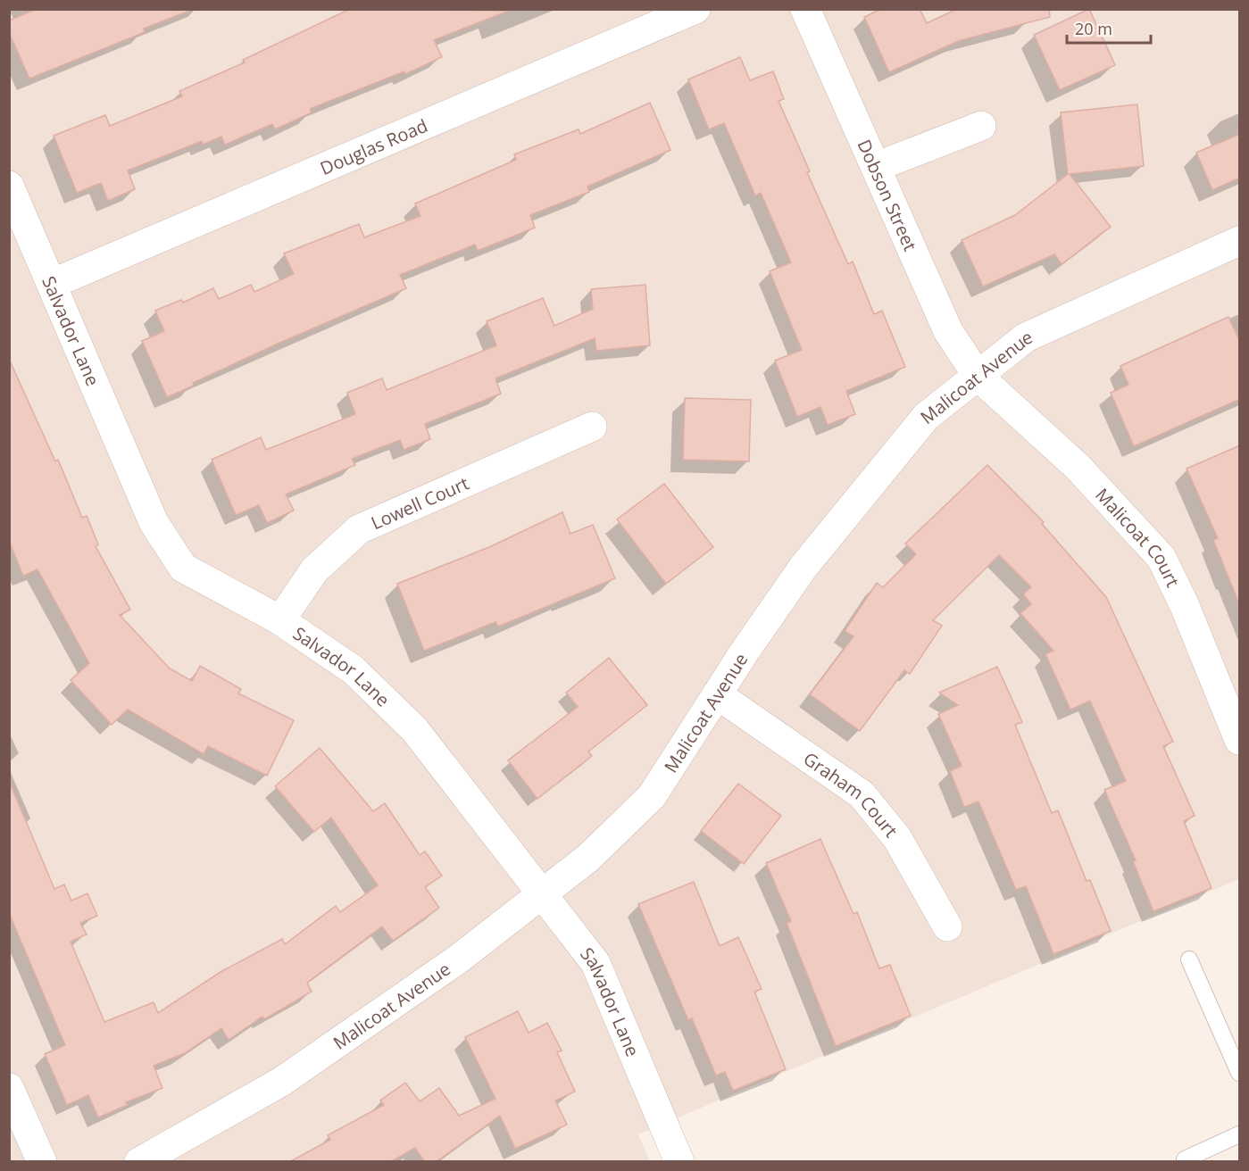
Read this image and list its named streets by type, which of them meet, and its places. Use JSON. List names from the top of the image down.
{
  "streets": {
    "street": [
      "Douglas Road",
      "Dobson Street",
      "Salvador Lane",
      "Malicoat Avenue",
      "Lowell Court",
      "Malicoat Court",
      "Graham Court"
    ]
  },
  "crossings": [
    ["Douglas Road", "Salvador Lane"],
    ["Dobson Street", "Malicoat Avenue"],
    ["Dobson Street", "Malicoat Court"],
    ["Salvador Lane", "Malicoat Avenue"],
    ["Salvador Lane", "Lowell Court"],
    ["Malicoat Avenue", "Malicoat Court"],
    ["Malicoat Avenue", "Graham Court"]
  ],
  "scale_bar": "20 m"
}
